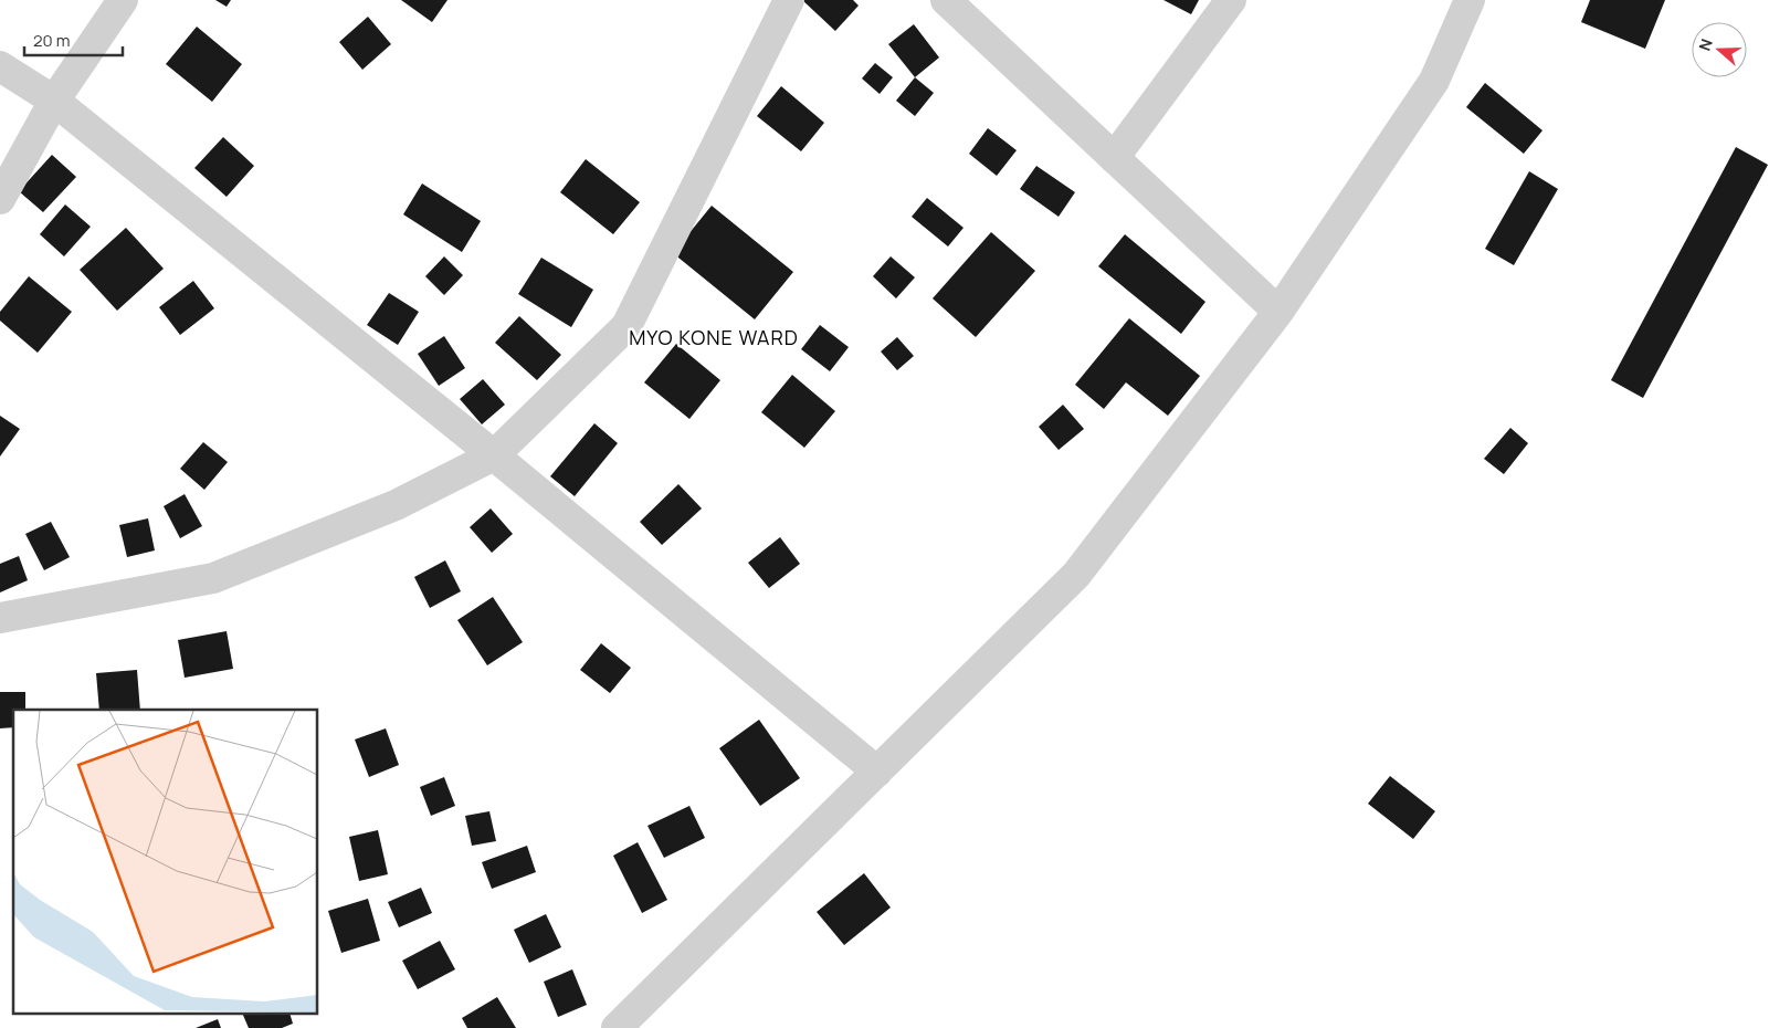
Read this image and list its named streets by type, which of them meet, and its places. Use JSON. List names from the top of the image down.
{
  "districts": ["MYO KONE WARD"],
  "scale_bar": "20 m",
  "north": "left"
}
